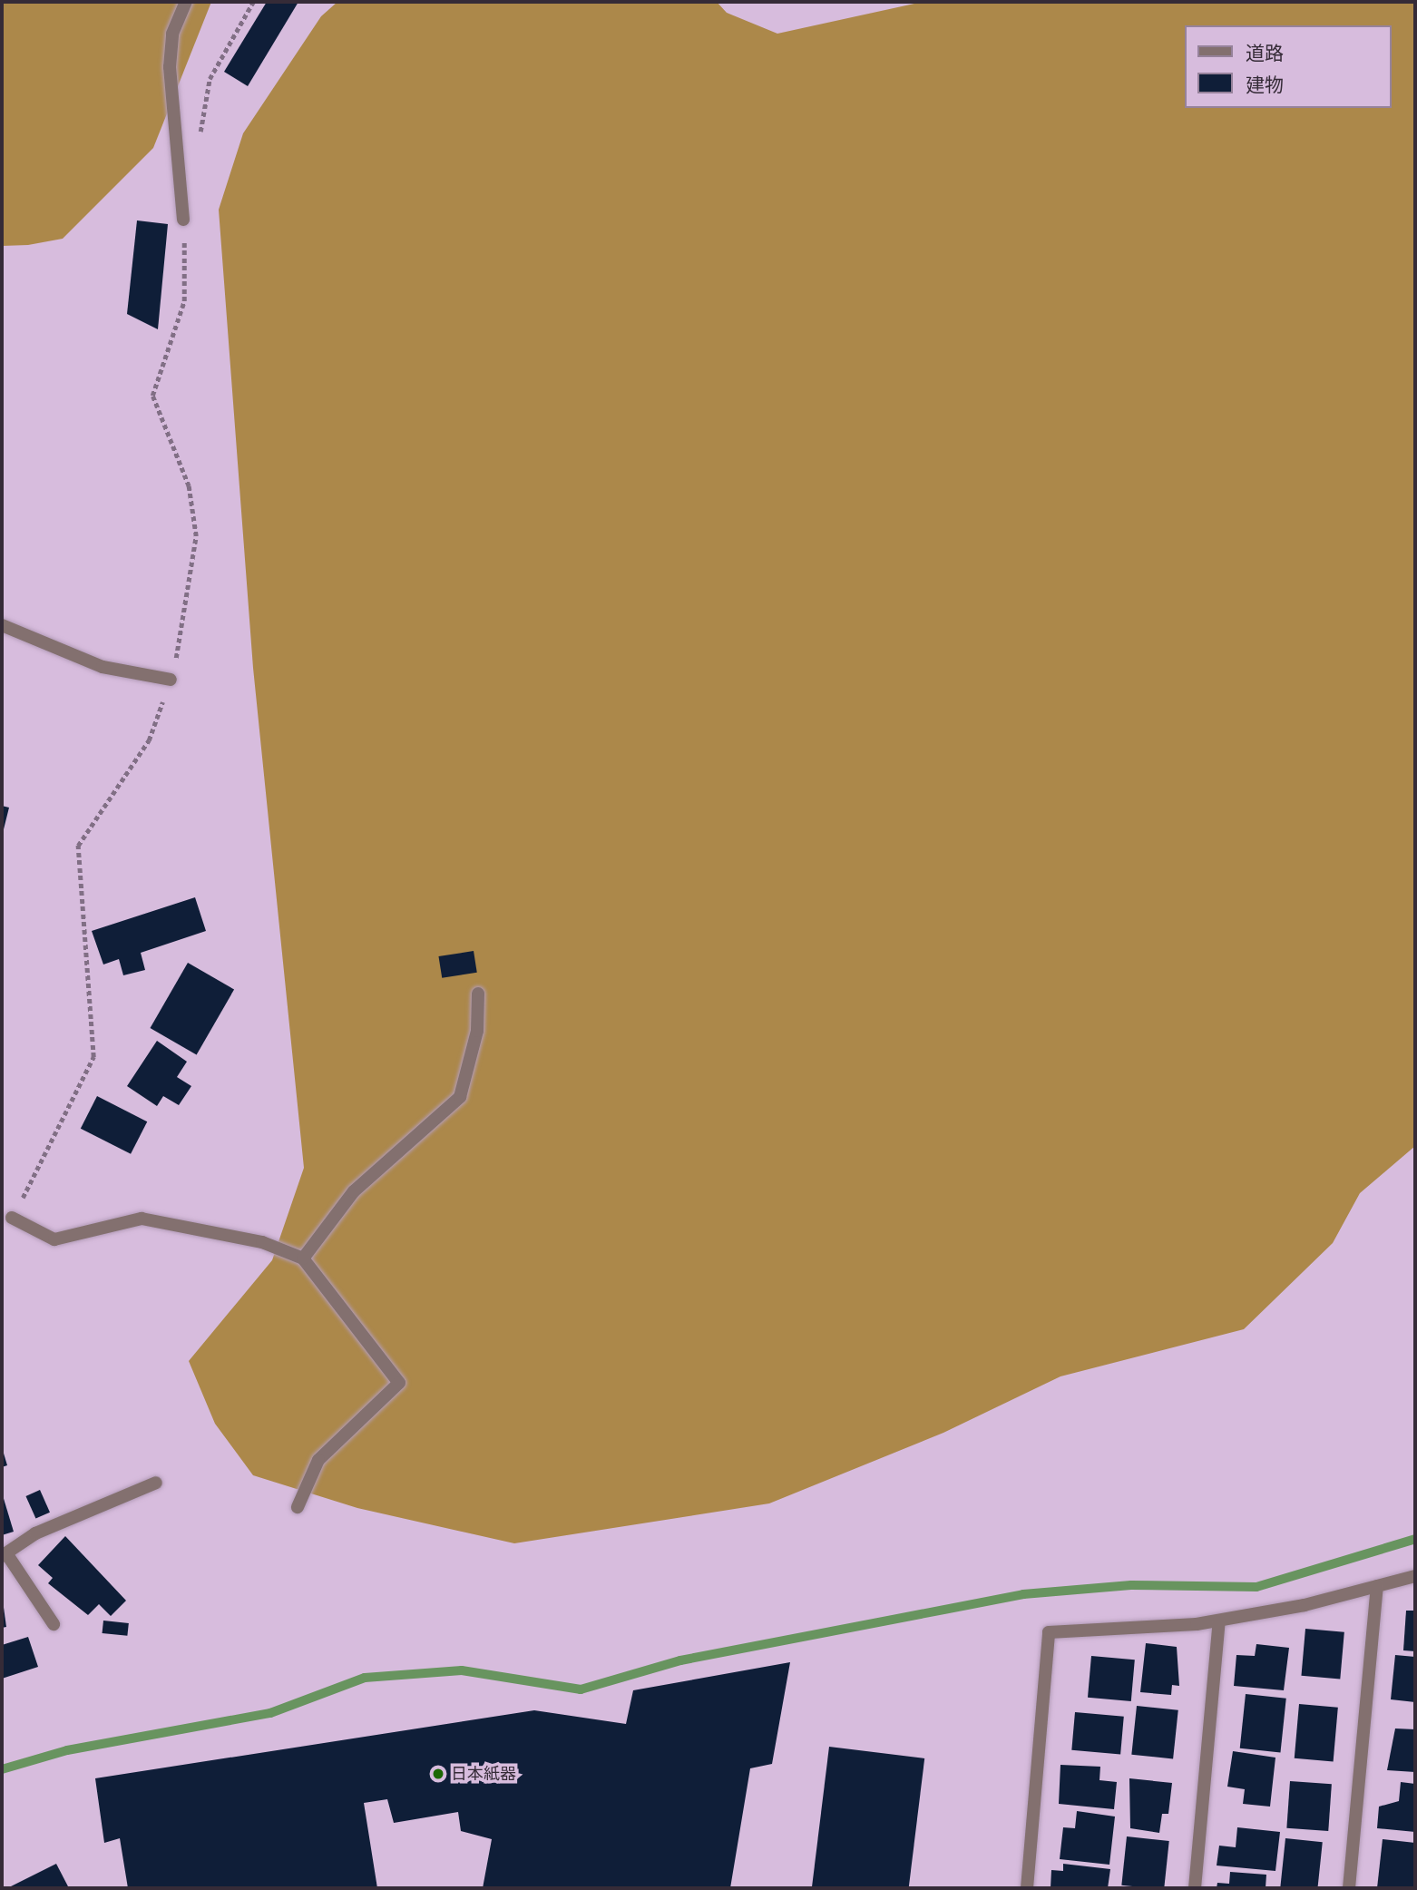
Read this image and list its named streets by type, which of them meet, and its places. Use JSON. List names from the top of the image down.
{
  "places": ["日本紙器"],
  "legend": ["道路", "建物"]
}
